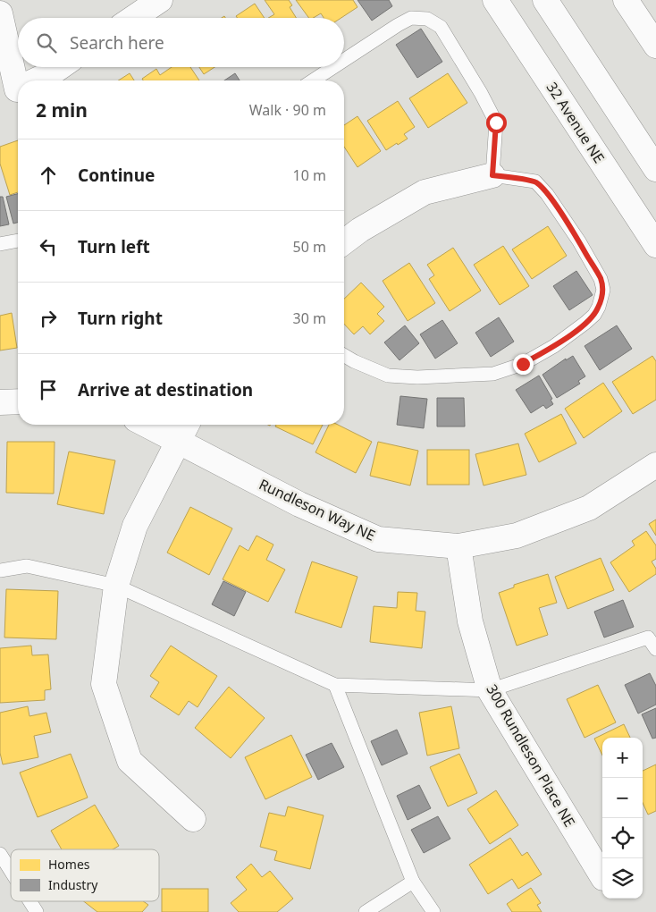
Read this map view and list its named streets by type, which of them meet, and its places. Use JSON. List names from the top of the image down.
{
  "streets": {
    "street": ["32 Avenue NE", "Rundleson Way NE", "300 Rundleson Place NE"]
  },
  "crossings": [
    ["Rundleson Way NE", "300 Rundleson Place NE"]
  ],
  "legend": ["Homes", "Industry"],
  "page": {
    "search": "Search here",
    "heading": ["2 min", "Walk · 90 m"],
    "list": [
      ["Continue", "10 m"],
      ["Turn left", "50 m"],
      ["Turn right", "30 m"],
      "Arrive at destination"
    ],
    "map_buttons": ["+", "−"]
  }
}
